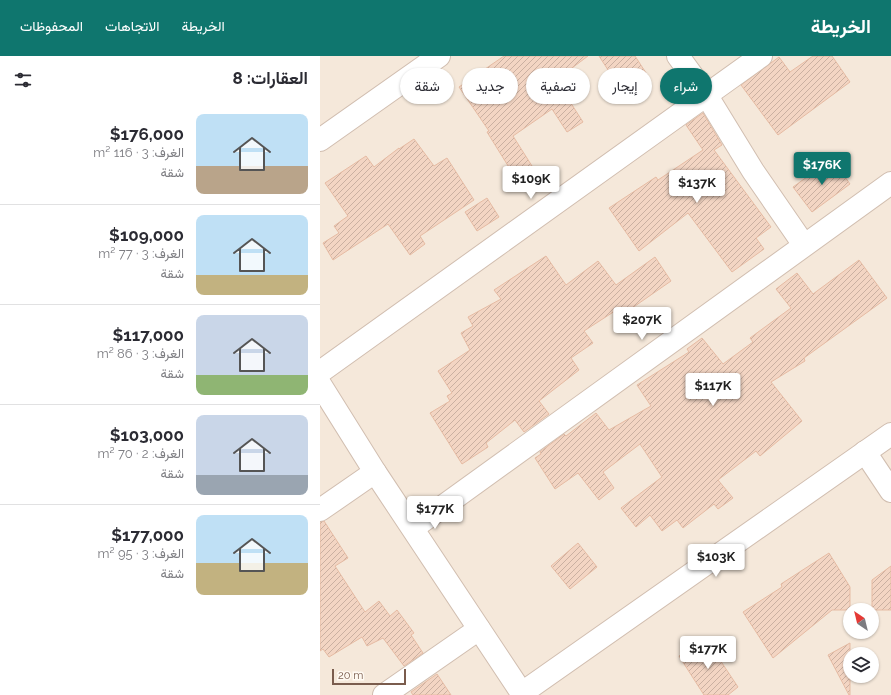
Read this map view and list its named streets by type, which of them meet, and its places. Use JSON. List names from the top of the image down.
{
  "scale_bar": "20 m",
  "north": "top left",
  "page": {
    "header": "الخريطة",
    "nav": ["الخريطة", "الاتجاهات", "المحفوظات"],
    "heading": "العقارات: 8",
    "chip": [
      "شراء",
      "إيجار",
      "تصفية",
      "جديد",
      "شقة"
    ],
    "list": [
      {
        "name": "$176,000",
        "note": "الغرف: 3 · 116 m² · شقة"
      },
      {
        "name": "$109,000",
        "note": "الغرف: 3 · 77 m² · شقة"
      },
      {
        "name": "$117,000",
        "note": "الغرف: 3 · 86 m² · شقة"
      },
      {
        "name": "$103,000",
        "note": "الغرف: 2 · 70 m² · شقة"
      },
      {
        "name": "$177,000",
        "note": "الغرف: 3 · 95 m² · شقة"
      }
    ],
    "price": [
      "$176K",
      "$109K",
      "$137K",
      "$207K",
      "$117K",
      "$177K",
      "$103K",
      "$177K"
    ],
    "scale": "20 m"
  }
}
